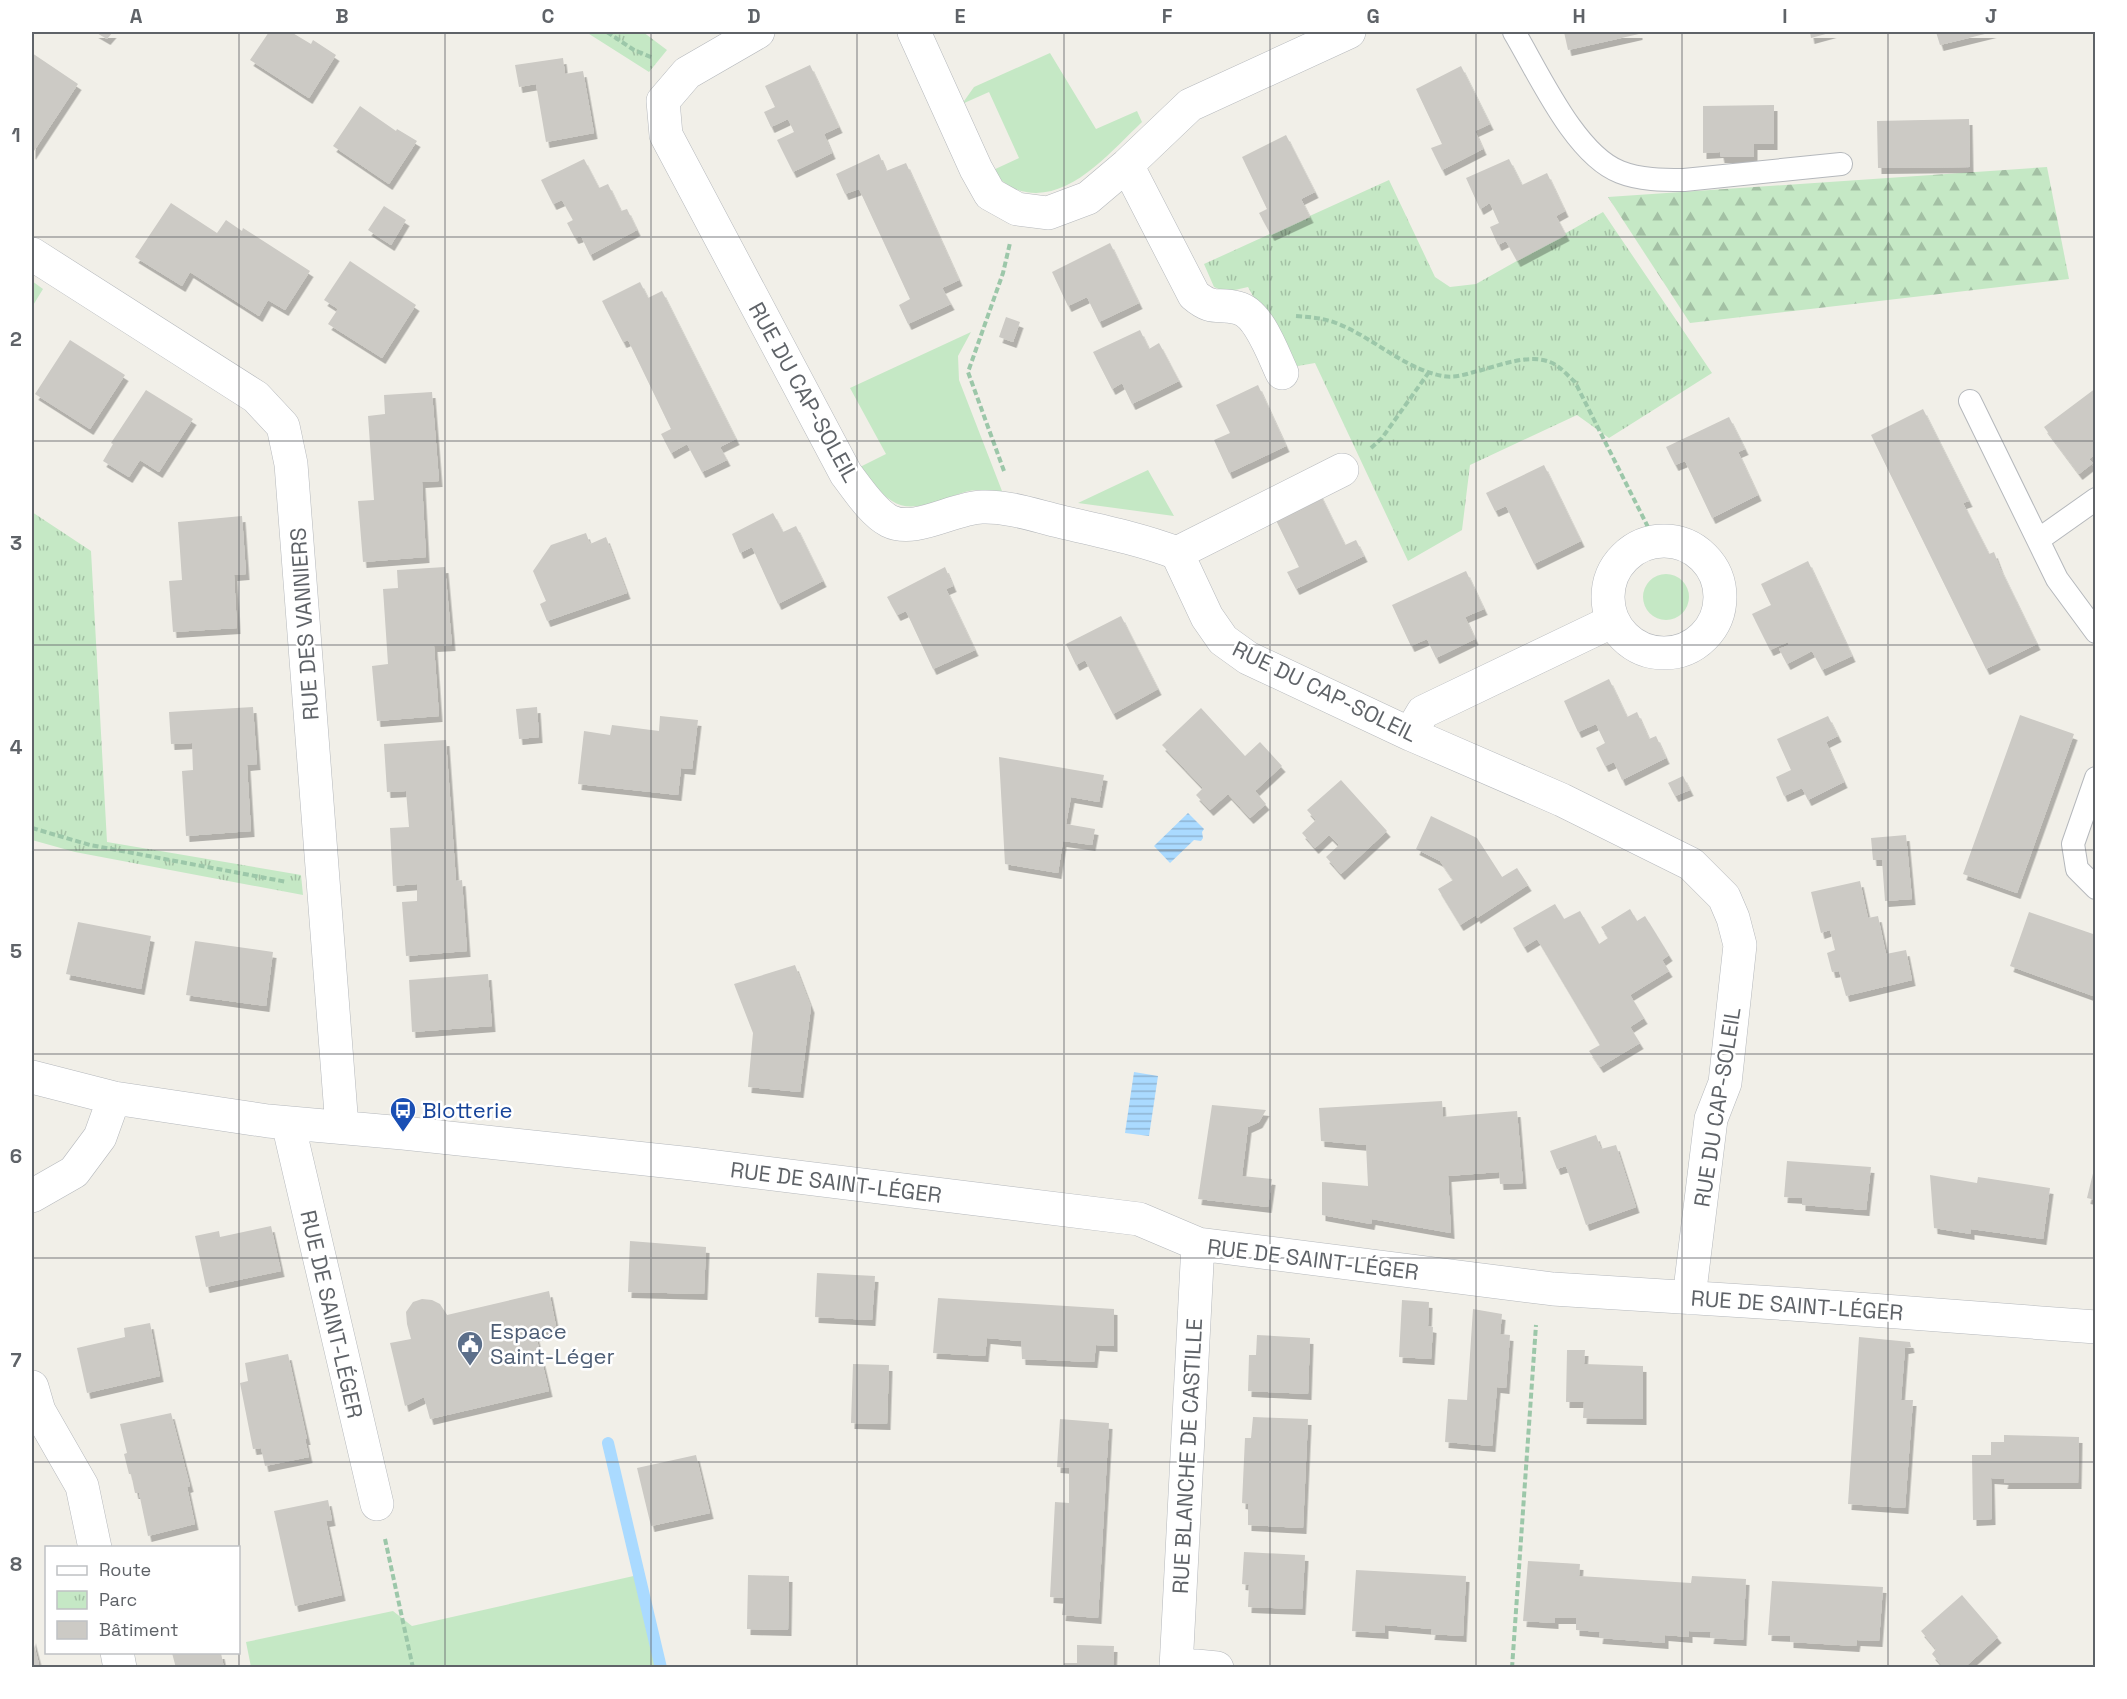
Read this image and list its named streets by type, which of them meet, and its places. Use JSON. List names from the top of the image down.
{
  "streets": {
    "street": [
      "RUE DU CAP-SOLEIL",
      "RUE DES VANNIERS",
      "RUE DE SAINT-LÉGER",
      "RUE BLANCHE DE CASTILLE"
    ]
  },
  "crossings": [
    ["RUE DU CAP-SOLEIL", "RUE DE SAINT-LÉGER"],
    ["RUE DES VANNIERS", "RUE DE SAINT-LÉGER"],
    ["RUE DE SAINT-LÉGER", "RUE BLANCHE DE CASTILLE"]
  ],
  "places": {
    "bus stop": ["Blotterie"],
    "public building": ["Espace Saint-Léger"]
  },
  "legend": ["Route", "Parc", "Bâtiment"],
  "grid": {
    "columns": [
      "A",
      "B",
      "C",
      "D",
      "E",
      "F",
      "G",
      "H",
      "I",
      "J"
    ],
    "rows": [
      "1",
      "2",
      "3",
      "4",
      "5",
      "6",
      "7",
      "8"
    ]
  }
}
